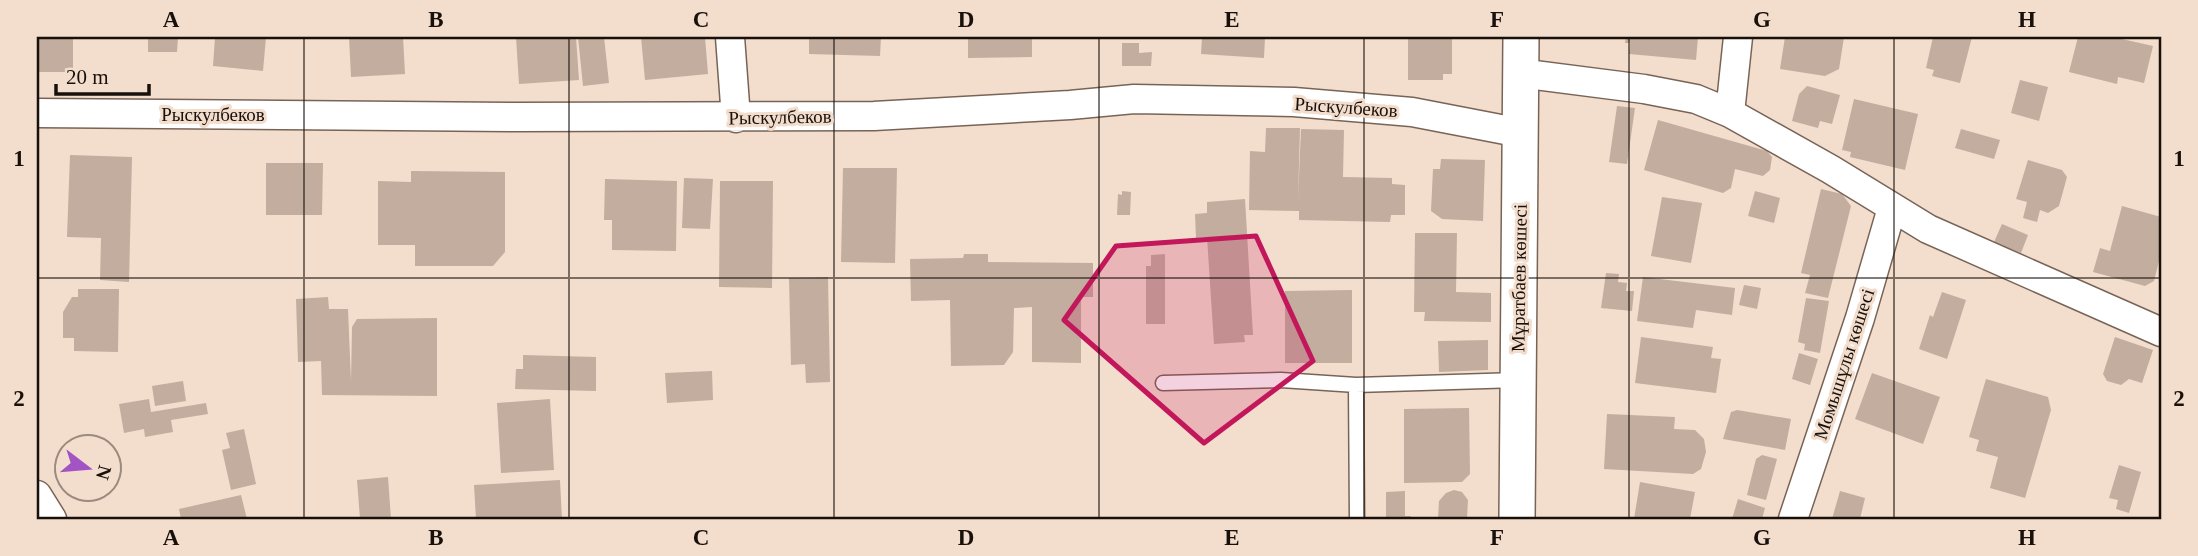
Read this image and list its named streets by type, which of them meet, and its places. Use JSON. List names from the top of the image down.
{
  "streets": {
    "street": ["Рыскулбеков", "Мұратбаев көшесі", "Момышұлы көшесі"]
  },
  "crossings": [
    ["Рыскулбеков", "Мұратбаев көшесі"]
  ],
  "scale_bar": "20 m",
  "north": "right",
  "grid": {
    "columns": [
      "A",
      "B",
      "C",
      "D",
      "E",
      "F",
      "G",
      "H"
    ],
    "rows": ["1", "2"]
  }
}
